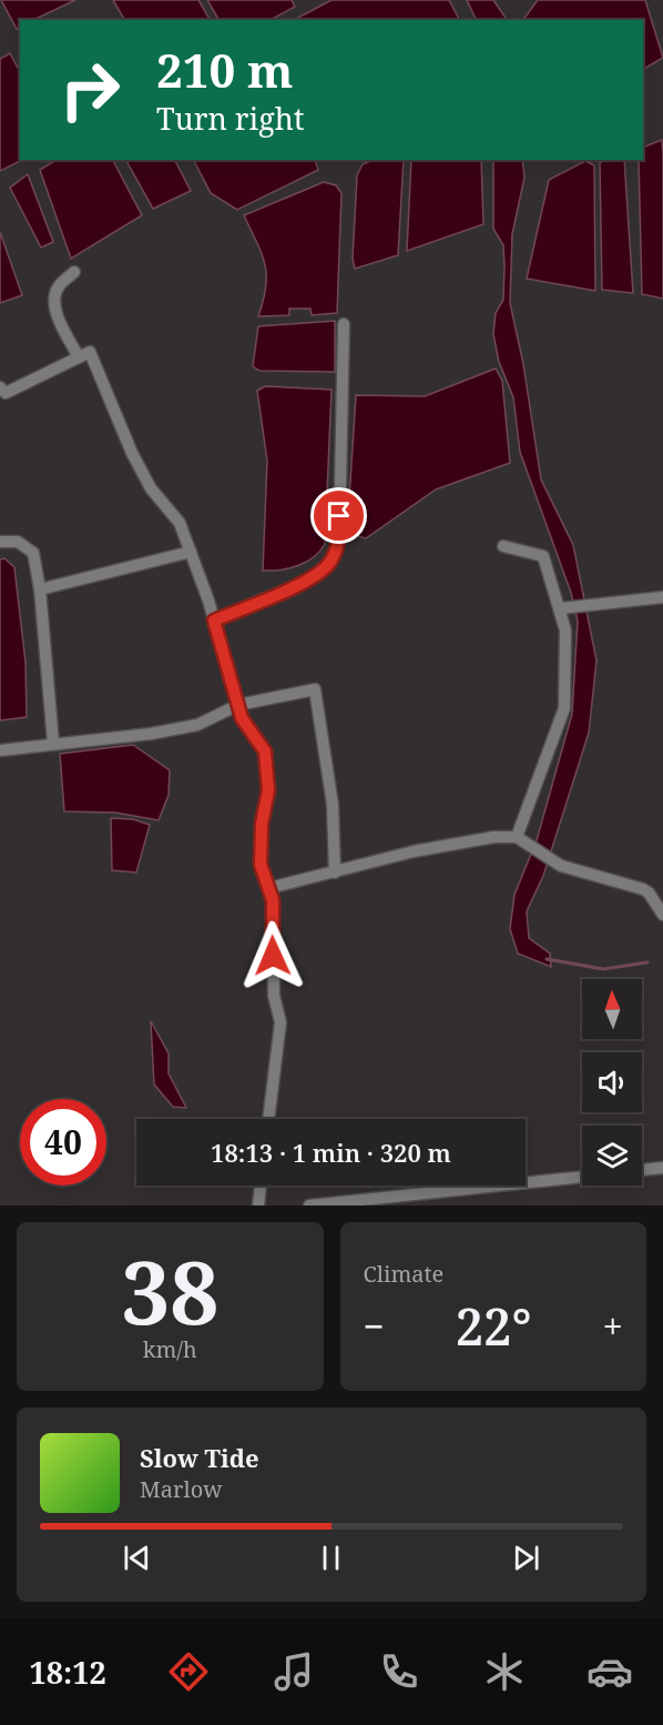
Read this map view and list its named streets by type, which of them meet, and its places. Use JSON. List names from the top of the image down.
{
  "north": "top",
  "page": {
    "turn": ["210 m", "Turn right"],
    "limit": "40",
    "trip": "18:13 · 1 min · 320 m",
    "tile": [
      ["38", "km/h"],
      "Climate"
    ],
    "heat": ["−", "22°", "+"],
    "song": ["Slow Tide", "Marlow"],
    "tabs": "18:12"
  }
}
